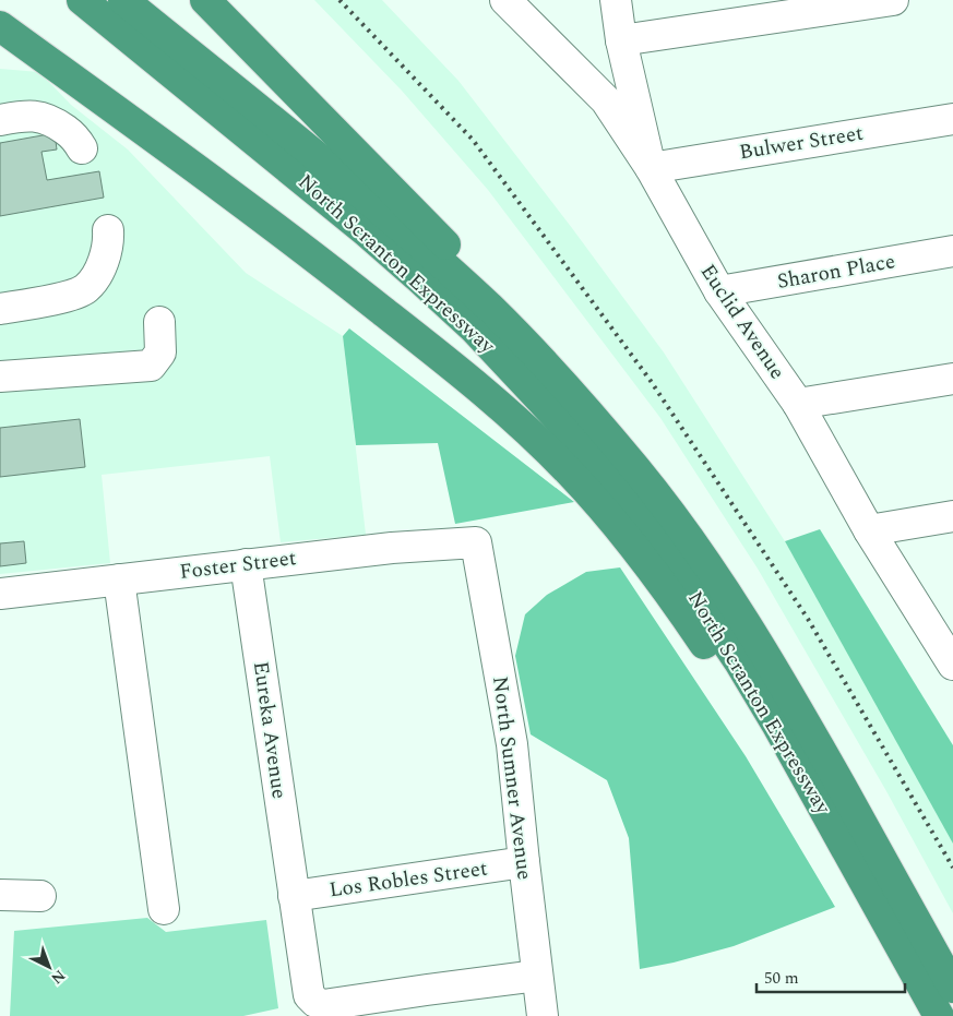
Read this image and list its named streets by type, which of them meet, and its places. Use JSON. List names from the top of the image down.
{
  "streets": {
    "highway": ["North Scranton Expressway"],
    "street": [
      "Bulwer Street",
      "Sharon Place",
      "Euclid Avenue",
      "Foster Street",
      "Eureka Avenue",
      "North Sumner Avenue",
      "Los Robles Street"
    ]
  },
  "crossings": [
    ["Bulwer Street", "Euclid Avenue"],
    ["Sharon Place", "Euclid Avenue"],
    ["Foster Street", "Eureka Avenue"],
    ["Foster Street", "North Sumner Avenue"],
    ["Eureka Avenue", "North Sumner Avenue"],
    ["Eureka Avenue", "Los Robles Street"],
    ["North Sumner Avenue", "Los Robles Street"]
  ],
  "scale_bar": "50 m",
  "north": "bottom right"
}
